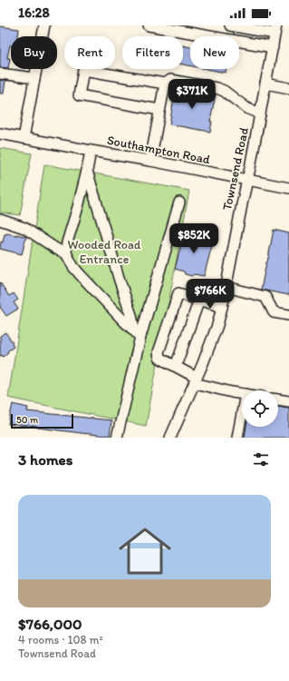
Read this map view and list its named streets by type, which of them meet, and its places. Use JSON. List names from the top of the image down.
{
  "streets": {
    "street": ["Southampton Road", "Townsend Road"]
  },
  "crossings": [
    ["Southampton Road", "Townsend Road"]
  ],
  "parks": ["Wooded Road Entrance"],
  "scale_bar": "50 m",
  "page": {
    "status": "16:28",
    "chip": [
      "Buy",
      "Rent",
      "Filters",
      "New"
    ],
    "price": ["$371K", "$852K", "$766K"],
    "scale": "50 m",
    "heading": "3 homes",
    "list": [
      {
        "name": "$766,000",
        "note": "4 rooms · 108 m² · Townsend Road"
      }
    ]
  }
}
